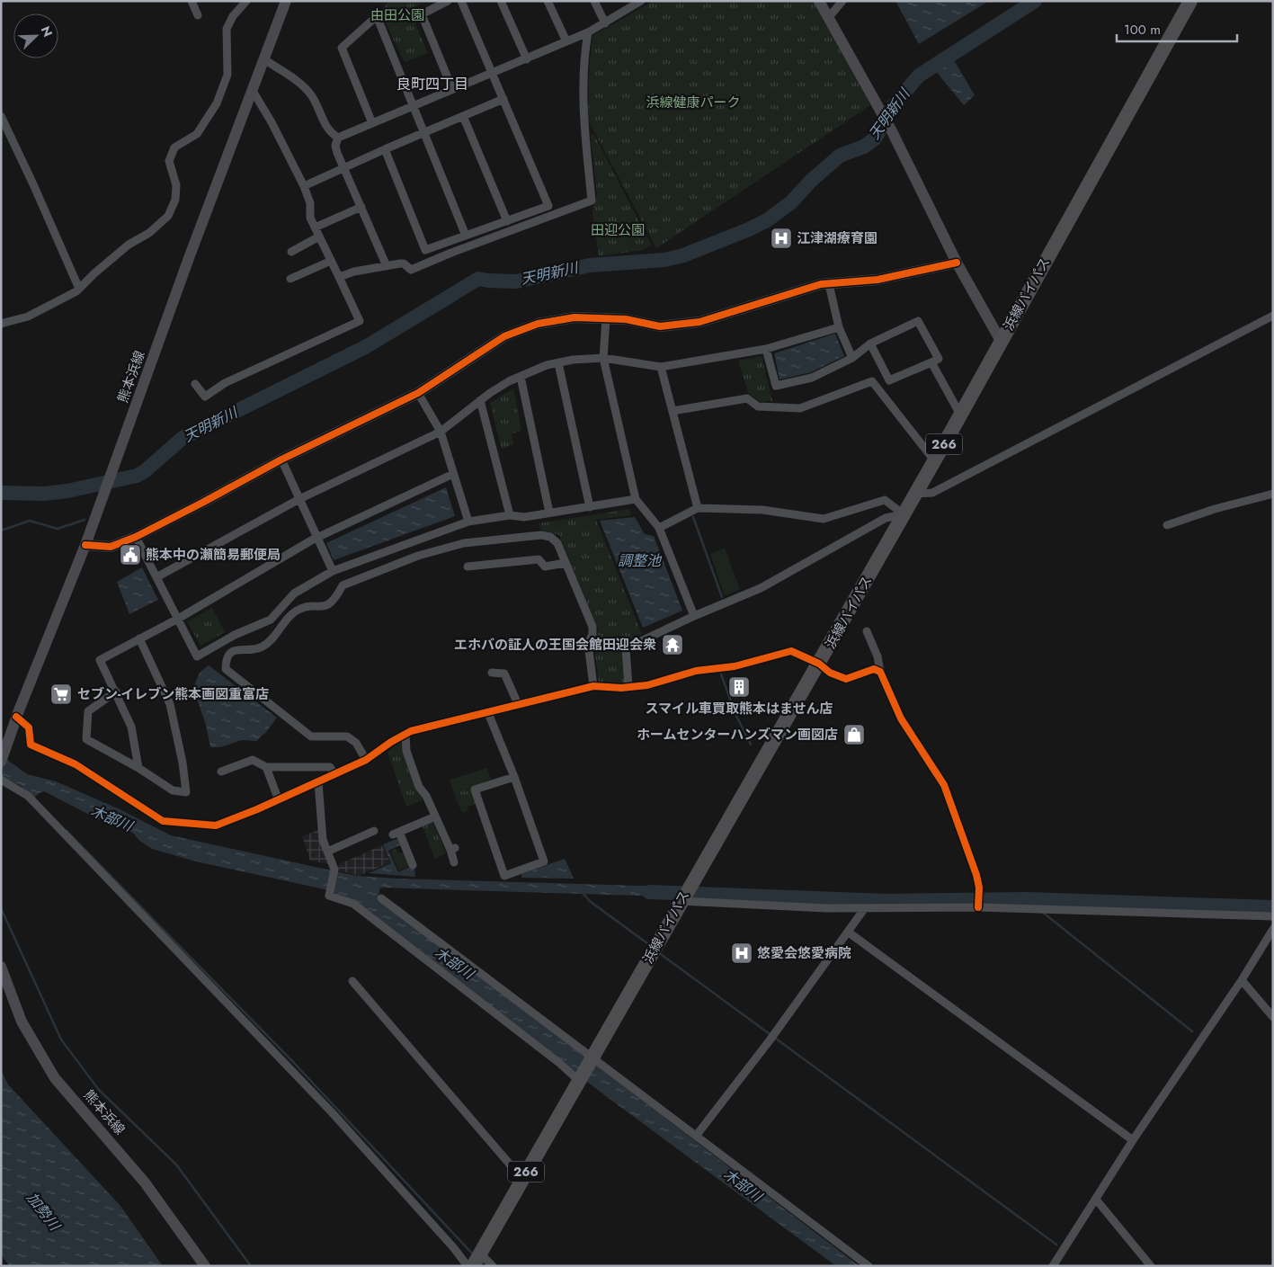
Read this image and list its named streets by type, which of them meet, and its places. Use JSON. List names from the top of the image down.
{
  "streets": {
    "highway": ["浜線バイパス", "266"],
    "street": ["熊本浜線"]
  },
  "districts": ["良町四丁目"],
  "water": [
    "天明新川",
    "調整池",
    "木部川",
    "加勢川"
  ],
  "parks": ["由田公園", "浜線健康パーク", "田迎公園"],
  "places": {
    "hospital": ["江津湖療育園", "悠愛会悠愛病院"],
    "public building": ["熊本中の瀬簡易郵便局"],
    "temple": ["エホバの証人の王国会館田迎会衆"],
    "building": ["スマイル車買取熊本はません店"],
    "supermarket": ["セブン-イレブン熊本画図重富店"],
    "shop": ["ホームセンターハンズマン画図店"]
  },
  "scale_bar": "100 m",
  "north": "top right"
}
